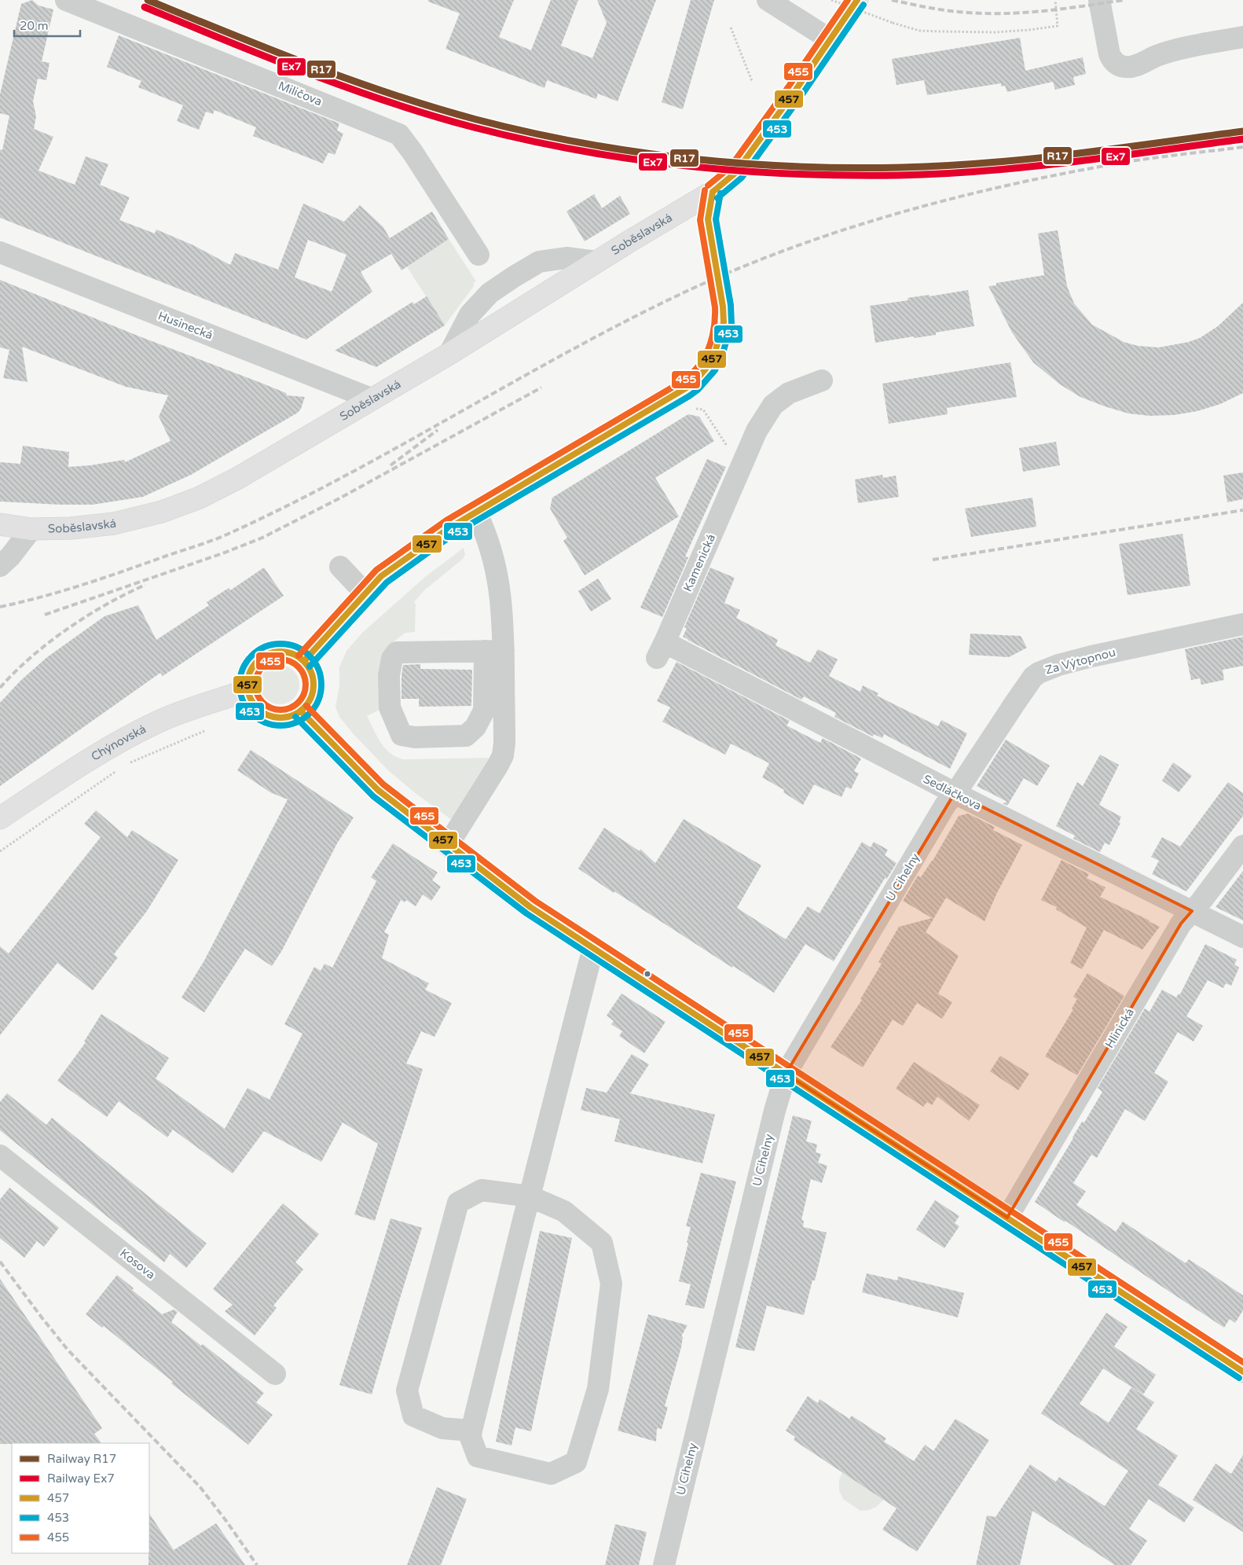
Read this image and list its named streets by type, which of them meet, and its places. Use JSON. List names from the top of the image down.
{
  "streets": {
    "main road": ["Soběslavská", "Chýnovská"],
    "street": [
      "Miličova",
      "Husinecká",
      "Kamenická",
      "Za Výtopnou",
      "Sedláčkova",
      "U Cihelny",
      "Hlinická",
      "Kosova"
    ]
  },
  "crossings": [
    ["Soběslavská", "Husinecká"],
    ["Kamenická", "Sedláčkova"],
    ["Za Výtopnou", "Sedláčkova"],
    ["Za Výtopnou", "U Cihelny"],
    ["Sedláčkova", "U Cihelny"],
    ["Sedláčkova", "Hlinická"]
  ],
  "lines": [
    "rail line R17",
    "transit line 457",
    "transit line 455",
    "transit line 453",
    "rail line Ex7"
  ],
  "legend": [
    "Railway R17",
    "Railway Ex7",
    "457",
    "453",
    "455"
  ],
  "scale_bar": "20 m"
}
